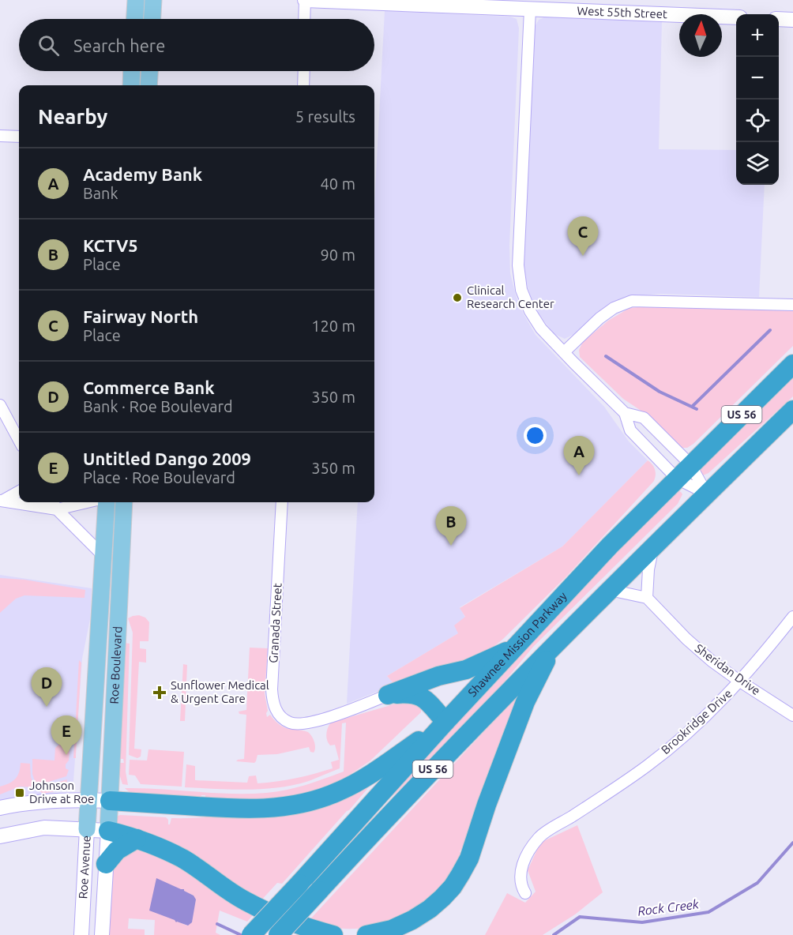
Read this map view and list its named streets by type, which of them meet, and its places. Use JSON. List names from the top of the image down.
{
  "streets": {
    "highway": ["US 56", "Shawnee Mission Parkway"],
    "main road": ["Roe Boulevard", "Roe Avenue"],
    "street": [
      "West 55th Street",
      "Granada Street",
      "Sheridan Drive",
      "Brookridge Drive"
    ]
  },
  "crossings": [
    ["Roe Boulevard", "Roe Avenue"],
    ["Sheridan Drive", "Brookridge Drive"]
  ],
  "water": ["Rock Creek"],
  "places": {
    "other": ["Clinical Research Center"],
    "health": ["Sunflower Medical & Urgent Care"],
    "transit": ["Johnson Drive at Roe"]
  },
  "north": "top",
  "page": {
    "map_buttons": ["+", "−"],
    "search": "Search here",
    "heading": ["Nearby", "5 results"],
    "list": [
      {
        "mark": "A",
        "name": "Academy Bank",
        "note": "Bank",
        "value": "40 m"
      },
      {
        "mark": "B",
        "name": "KCTV5",
        "note": "Place",
        "value": "90 m"
      },
      {
        "mark": "C",
        "name": "Fairway North",
        "note": "Place",
        "value": "120 m"
      },
      {
        "mark": "D",
        "name": "Commerce Bank",
        "note": "Bank · Roe Boulevard",
        "value": "350 m"
      },
      {
        "mark": "E",
        "name": "Untitled Dango 2009",
        "note": "Place · Roe Boulevard",
        "value": "350 m"
      }
    ],
    "pins": [
      "C",
      "A",
      "B",
      "D",
      "E"
    ]
  }
}
